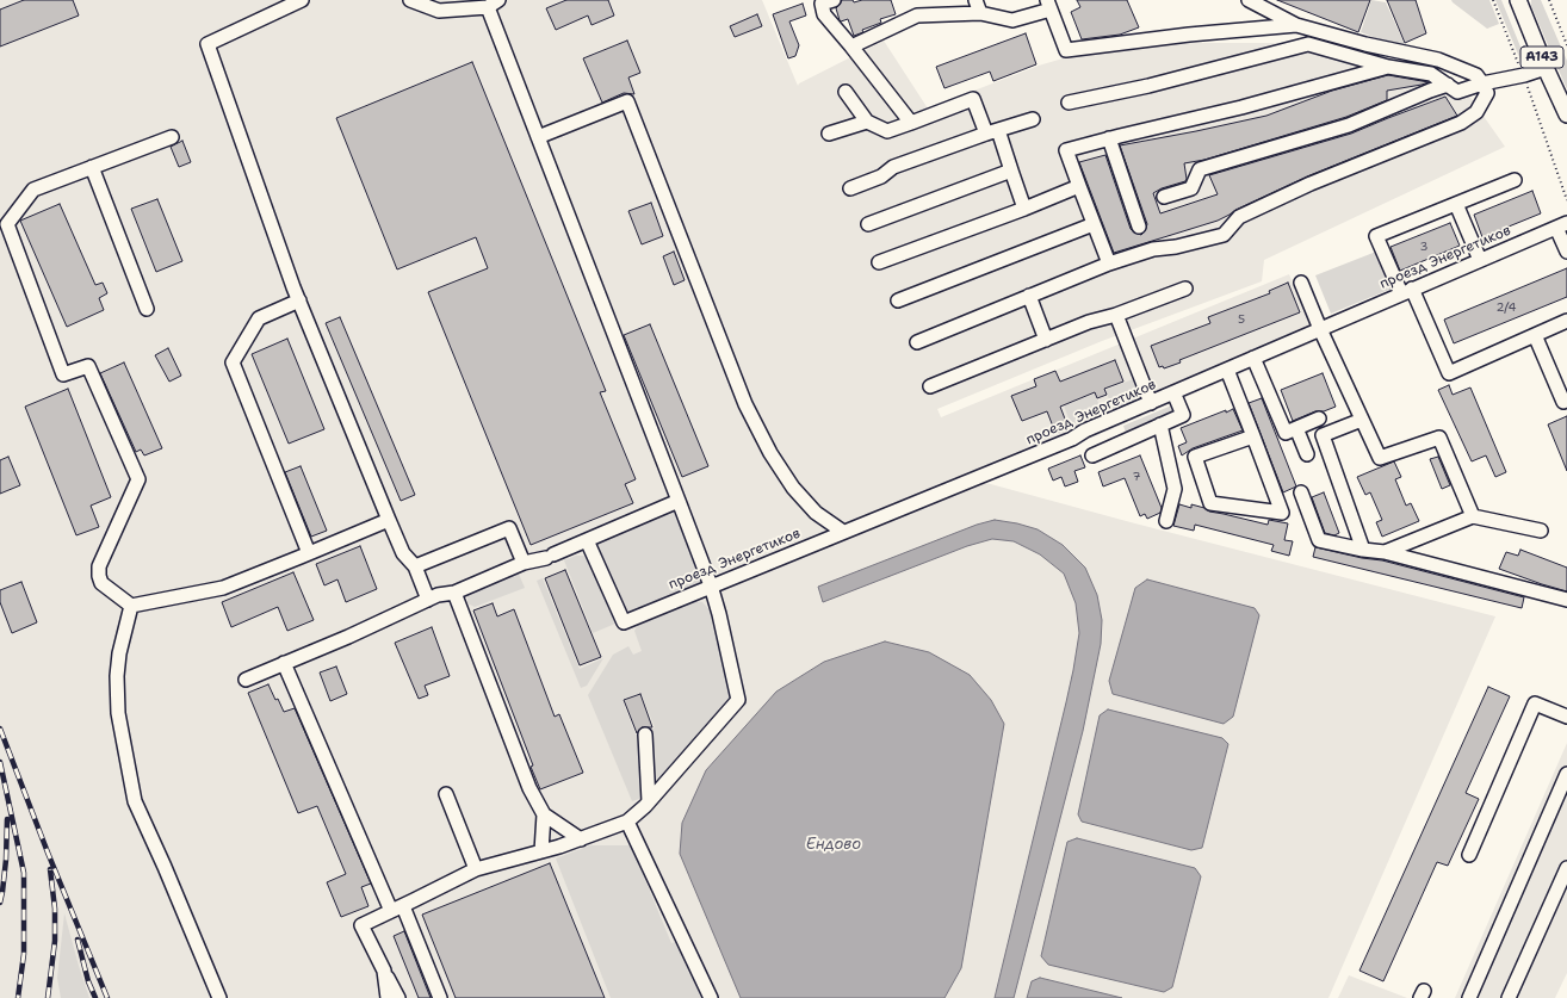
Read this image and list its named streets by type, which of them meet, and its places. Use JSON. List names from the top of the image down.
{
  "streets": {
    "main road": ["А143"],
    "street": ["проезд Энергетиков"]
  },
  "water": ["Ендово"],
  "house_numbers": [
    "3",
    "2/4",
    "5",
    "7"
  ]
}
